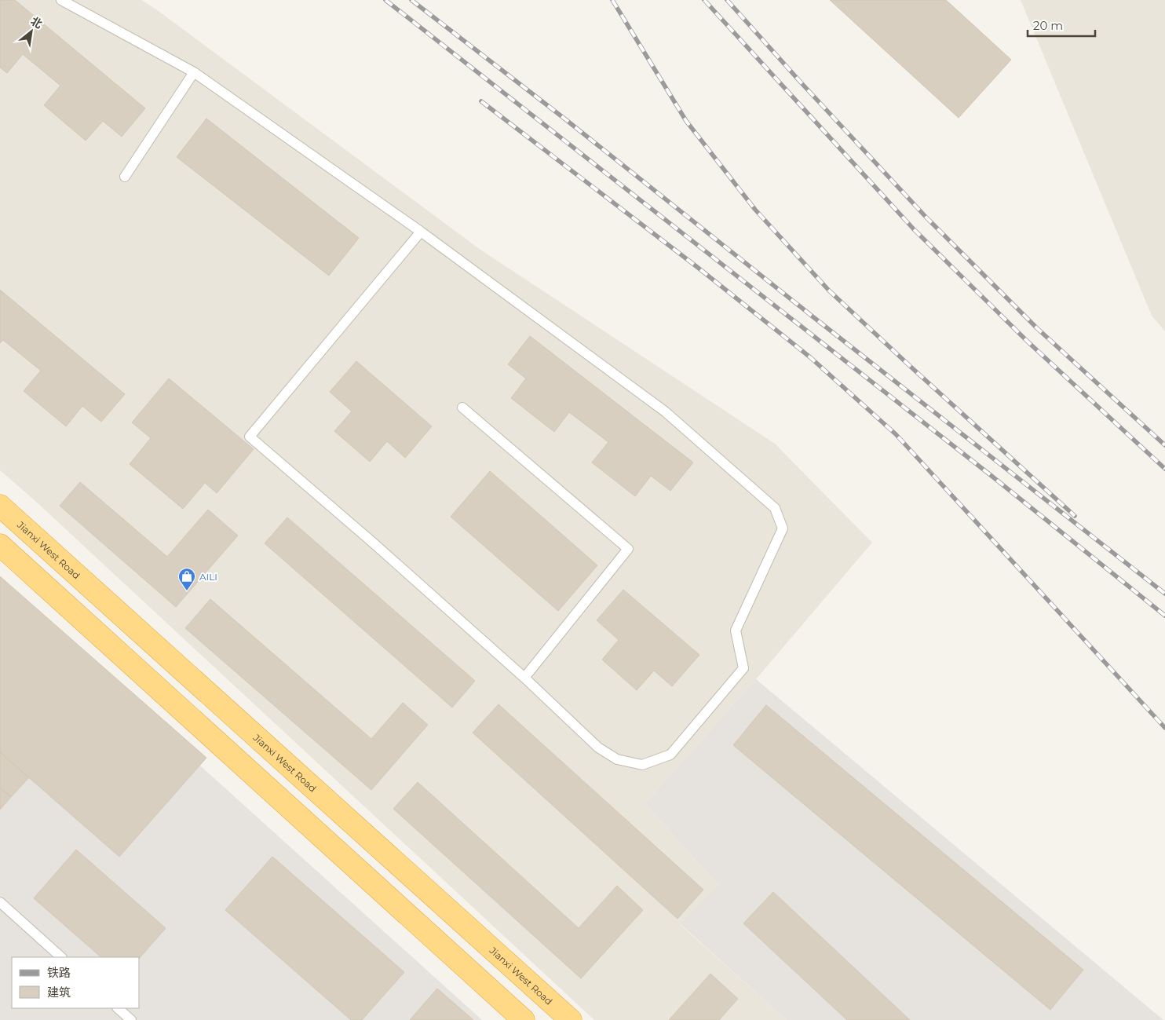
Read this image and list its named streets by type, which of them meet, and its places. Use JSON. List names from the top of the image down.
{
  "streets": {
    "highway": ["Jianxi West Road"]
  },
  "places": {
    "shop": ["AILI"]
  },
  "legend": ["铁路", "建筑"],
  "scale_bar": "20 m",
  "north": "top right"
}
